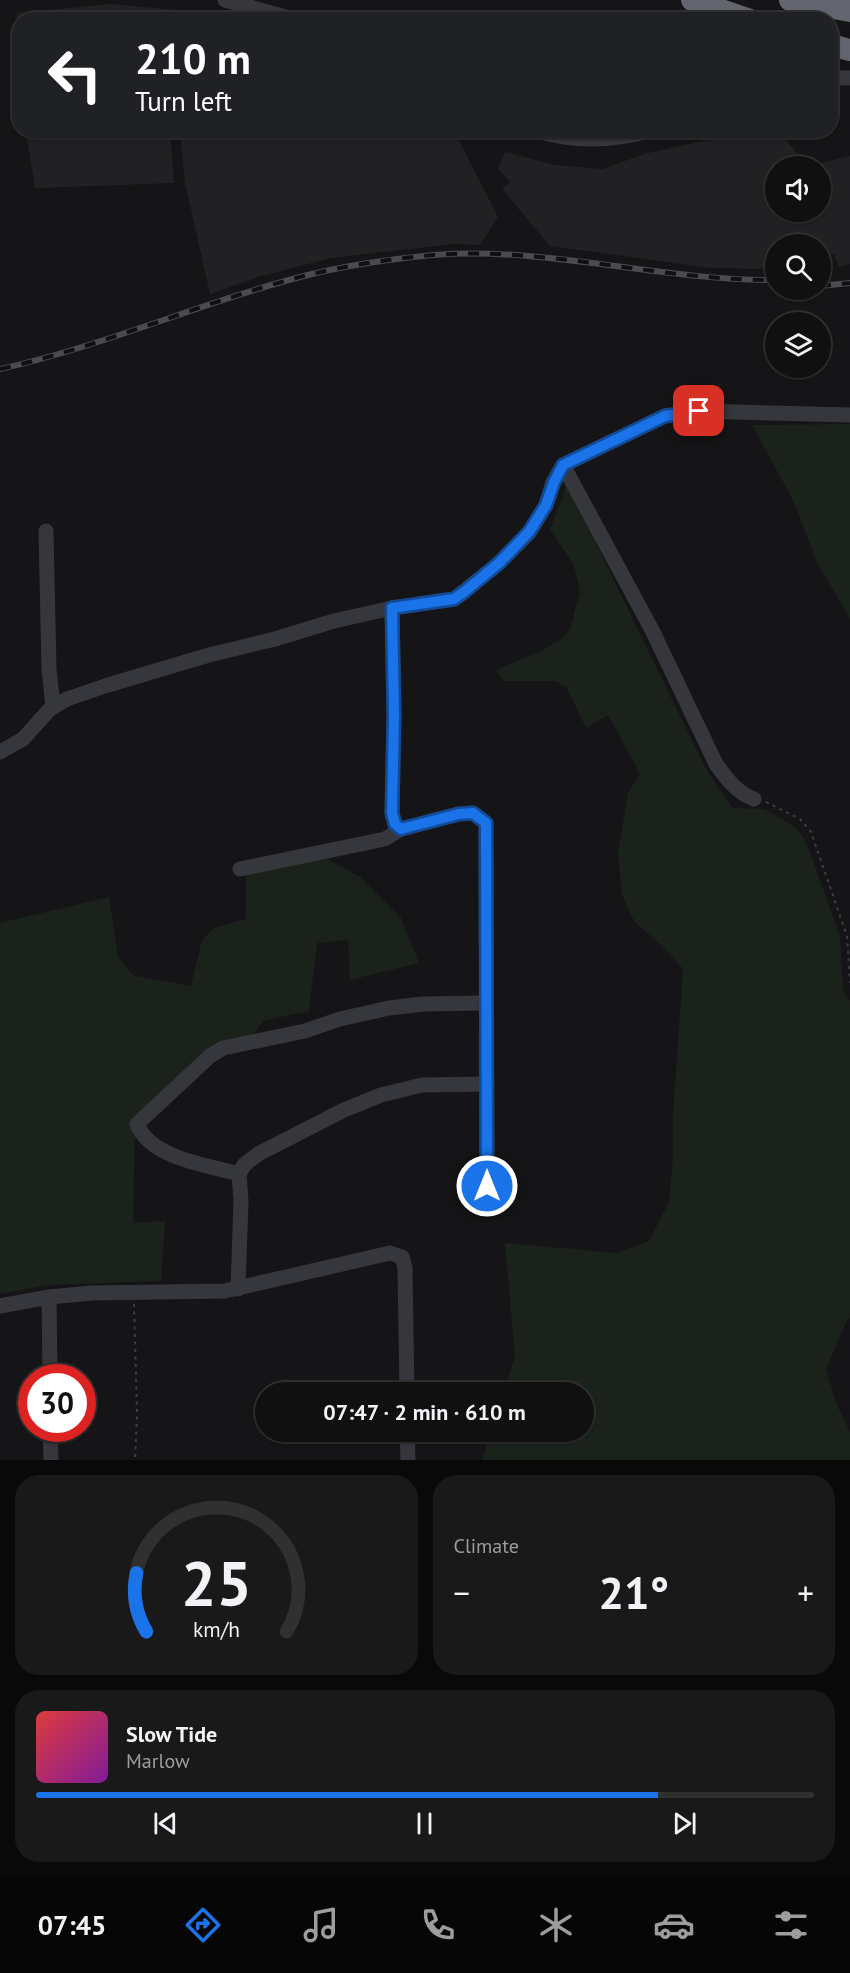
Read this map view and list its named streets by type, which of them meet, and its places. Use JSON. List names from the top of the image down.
{
  "page": {
    "turn": ["210 m", "Turn left"],
    "limit": "30",
    "trip": "07:47 · 2 min · 610 m",
    "tile": "Climate",
    "heat": ["−", "21°", "+"],
    "song": ["Slow Tide", "Marlow"],
    "tabs": "07:45",
    "gauge": ["25", "km/h"]
  }
}
